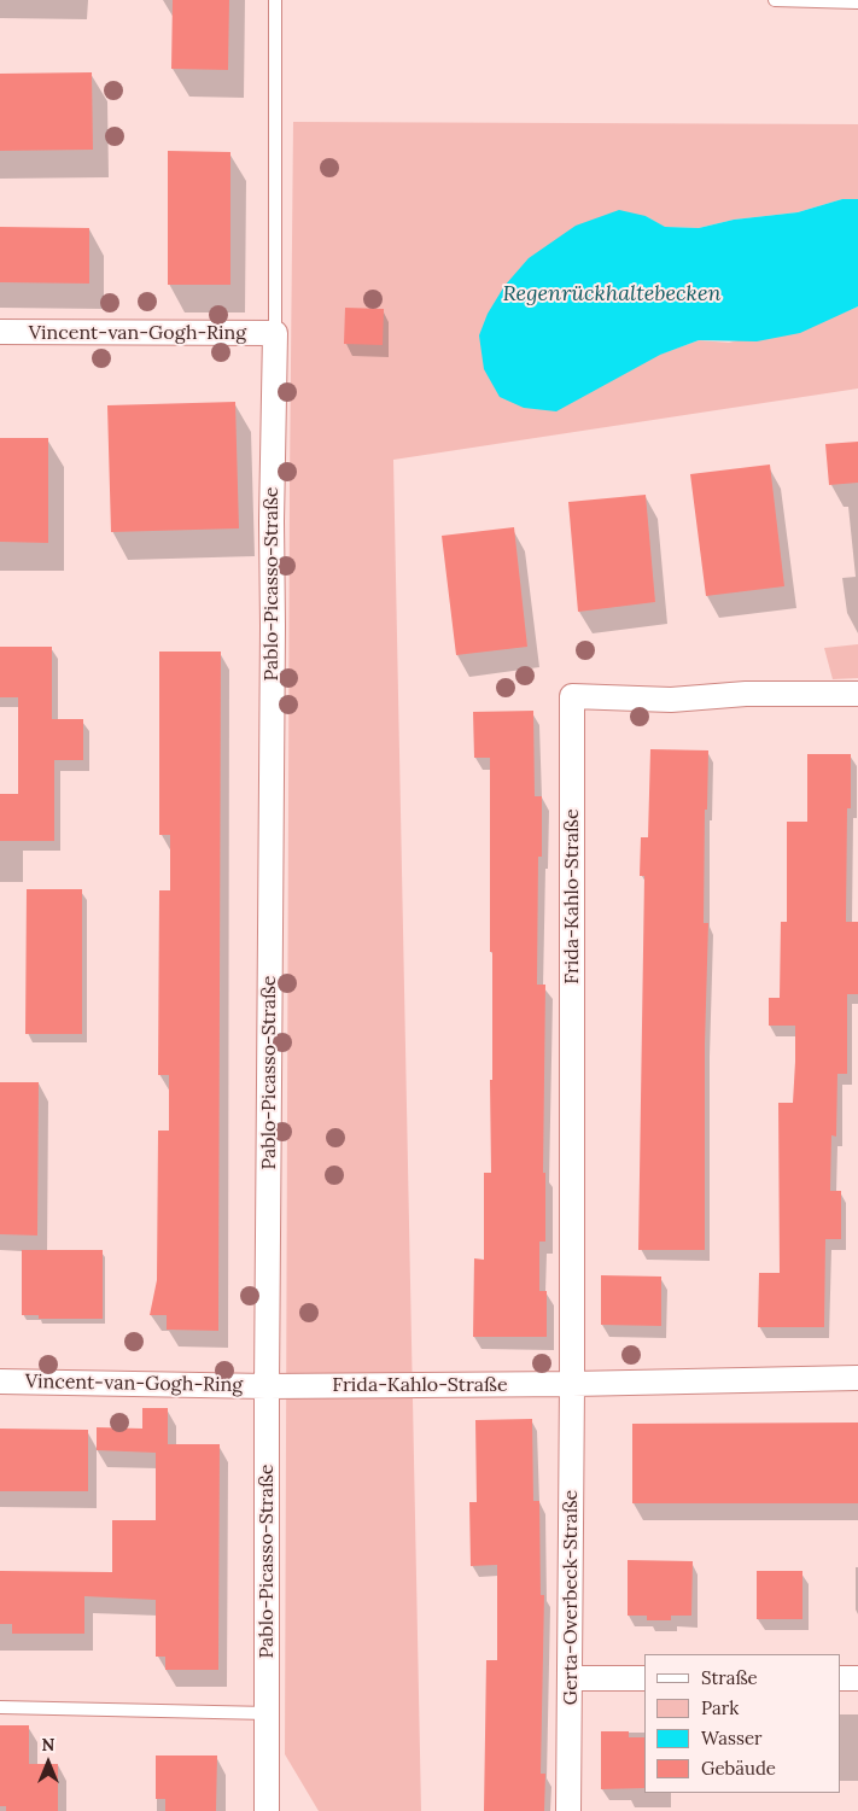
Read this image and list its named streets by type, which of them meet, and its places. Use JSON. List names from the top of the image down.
{
  "streets": {
    "street": [
      "Vincent-van-Gogh-Ring",
      "Pablo-Picasso-Straße",
      "Frida-Kahlo-Straße",
      "Gerta-Overbeck-Straße"
    ]
  },
  "crossings": [
    ["Vincent-van-Gogh-Ring", "Pablo-Picasso-Straße"],
    ["Vincent-van-Gogh-Ring", "Frida-Kahlo-Straße"],
    ["Pablo-Picasso-Straße", "Frida-Kahlo-Straße"],
    ["Frida-Kahlo-Straße", "Gerta-Overbeck-Straße"]
  ],
  "water": ["Regenrückhaltebecken"],
  "legend": [
    "Straße",
    "Park",
    "Wasser",
    "Gebäude"
  ],
  "north": "top"
}
